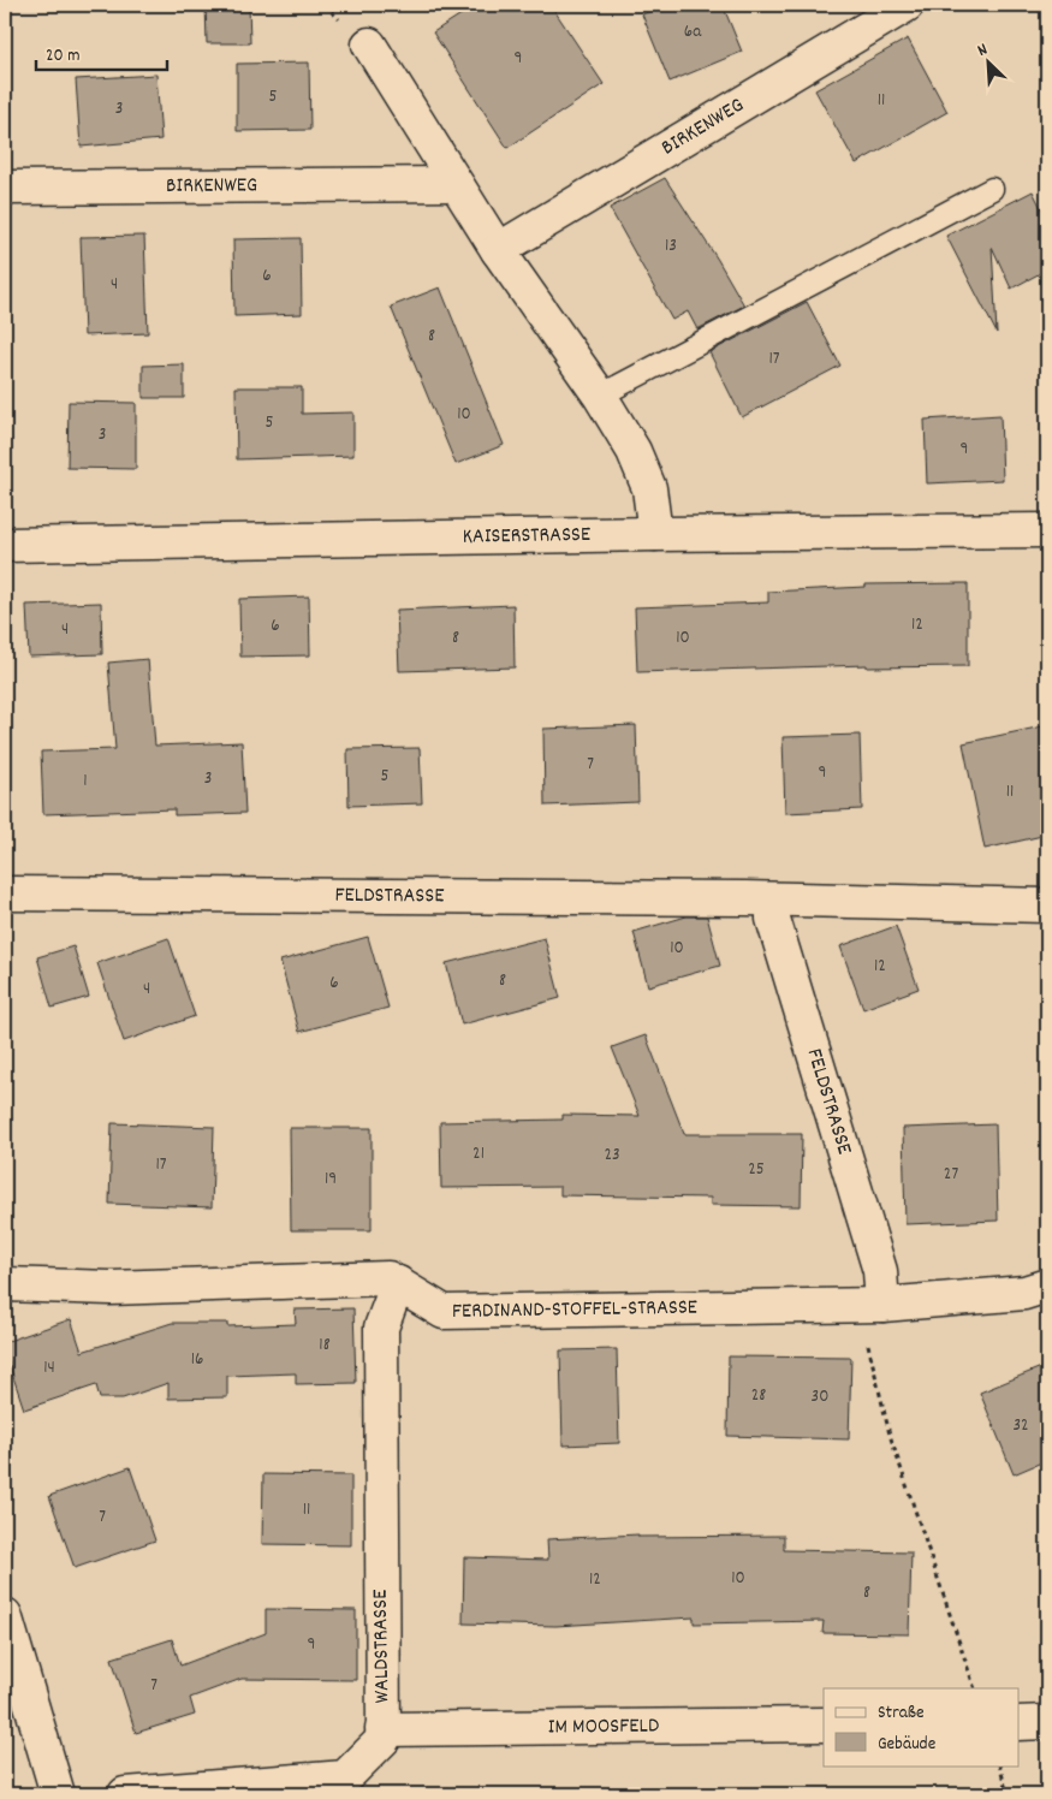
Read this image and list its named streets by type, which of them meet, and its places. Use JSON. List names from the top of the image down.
{
  "streets": {
    "street": [
      "BIRKENWEG",
      "KAISERSTRASSE",
      "FELDSTRASSE",
      "FERDINAND-STOFFEL-STRASSE",
      "WALDSTRASSE",
      "IM MOOSFELD"
    ]
  },
  "crossings": [
    ["FELDSTRASSE", "FERDINAND-STOFFEL-STRASSE"],
    ["FERDINAND-STOFFEL-STRASSE", "WALDSTRASSE"],
    ["WALDSTRASSE", "IM MOOSFELD"]
  ],
  "house_numbers": [
    "6a",
    "9",
    "5",
    "11",
    "3",
    "13",
    "6",
    "4",
    "8",
    "17",
    "10",
    "5",
    "3",
    "9",
    "12",
    "6",
    "4",
    "8",
    "10",
    "7",
    "9",
    "5",
    "3",
    "1",
    "11",
    "10",
    "12",
    "8",
    "6",
    "4",
    "21",
    "23",
    "17",
    "25",
    "27",
    "19",
    "18",
    "16",
    "14",
    "28",
    "30",
    "32",
    "11",
    "7",
    "10",
    "12",
    "8",
    "9",
    "7"
  ],
  "legend": ["Straße", "Gebäude"],
  "scale_bar": "20 m",
  "north": "top left"
}
